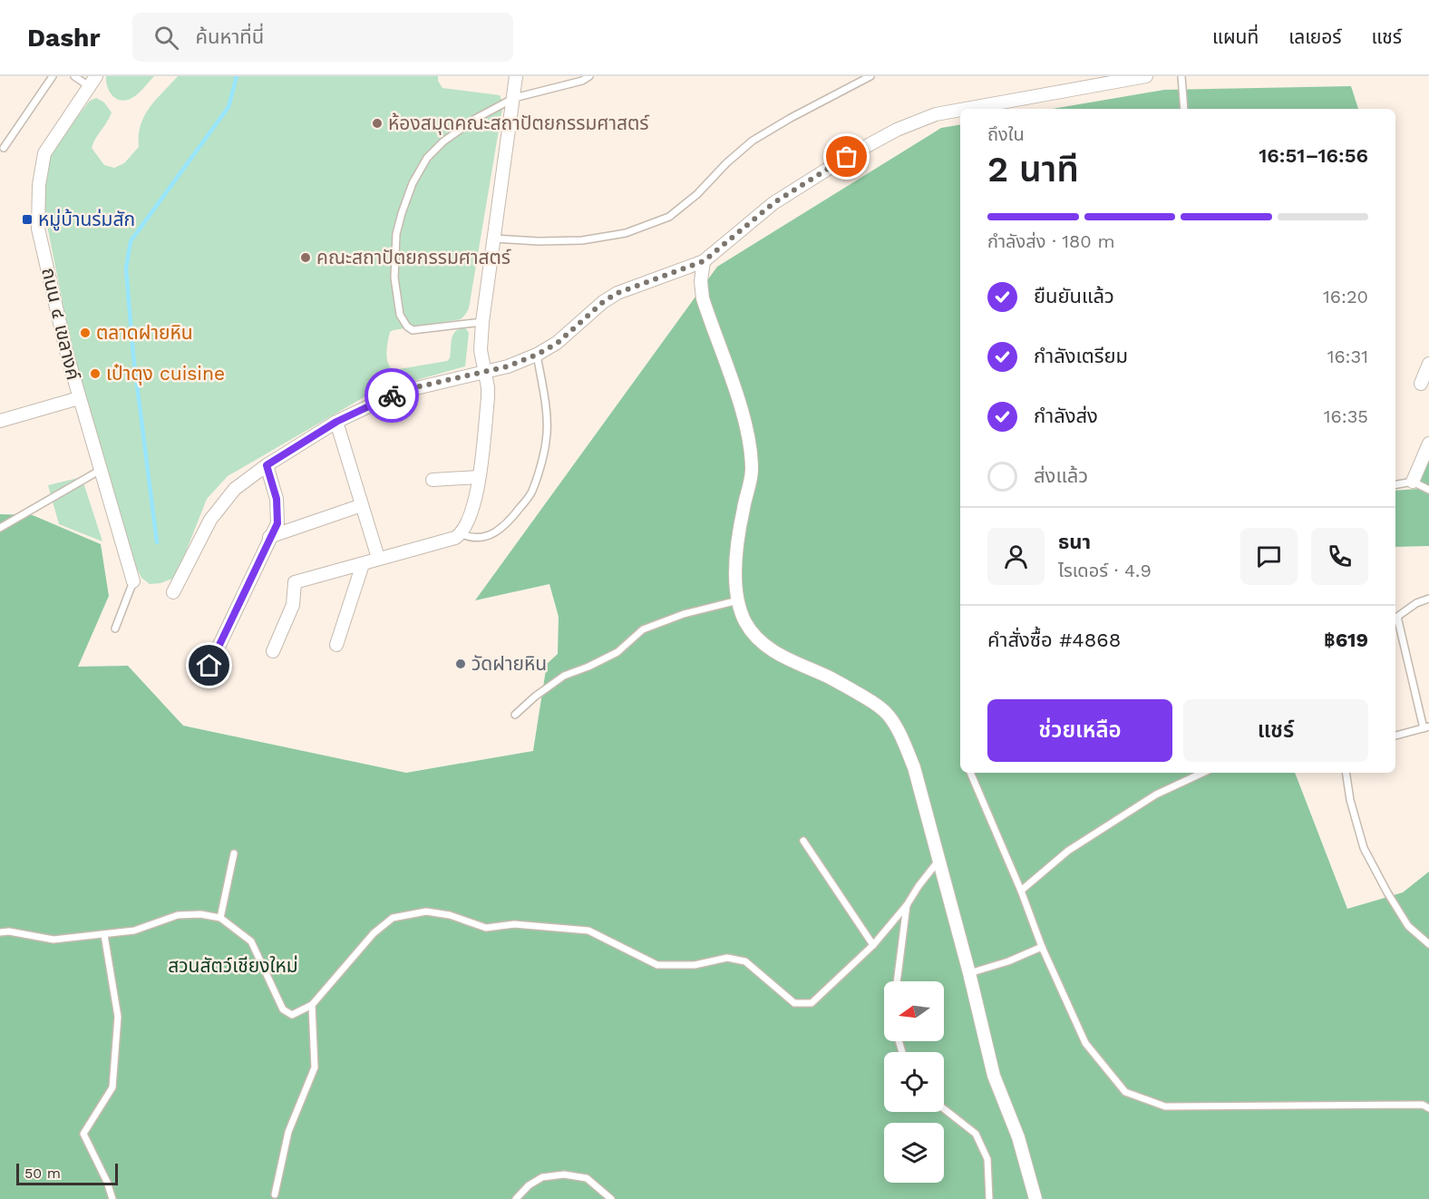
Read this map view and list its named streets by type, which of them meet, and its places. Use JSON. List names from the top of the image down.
{
  "streets": {
    "street": ["ถนน ๔ เขลางค์"]
  },
  "parks": ["สวนสัตว์เชียงใหม่"],
  "places": {
    "other": [
      "ห้องสมุดคณะสถาปัตยกรรมศาสตร์",
      "คณะสถาปัตยกรรมศาสตร์",
      "ตลาดฝายหิน",
      "เป๋าตุง cuisine",
      "วัดฝายหิน"
    ],
    "transit": ["หมู่บ้านร่มสัก"]
  },
  "scale_bar": "50 m",
  "north": "left",
  "page": {
    "header": "Dashr",
    "search": "ค้นหาที่นี่",
    "nav": ["แผนที่", "เลเยอร์", "แชร์"],
    "heading": ["2 นาที", "ถึงใน", "16:51–16:56"],
    "panel": [
      "ธนา",
      "ไรเดอร์ · 4.9",
      "คำสั่งซื้อ #4868",
      "฿619"
    ],
    "bar": "กำลังส่ง · 180 m",
    "list": [
      ["ยืนยันแล้ว", "16:20"],
      ["กำลังเตรียม", "16:31"],
      ["กำลังส่ง", "16:35"],
      "ส่งแล้ว"
    ],
    "buttons": ["ช่วยเหลือ", "แชร์"],
    "scale": "50 m"
  }
}
